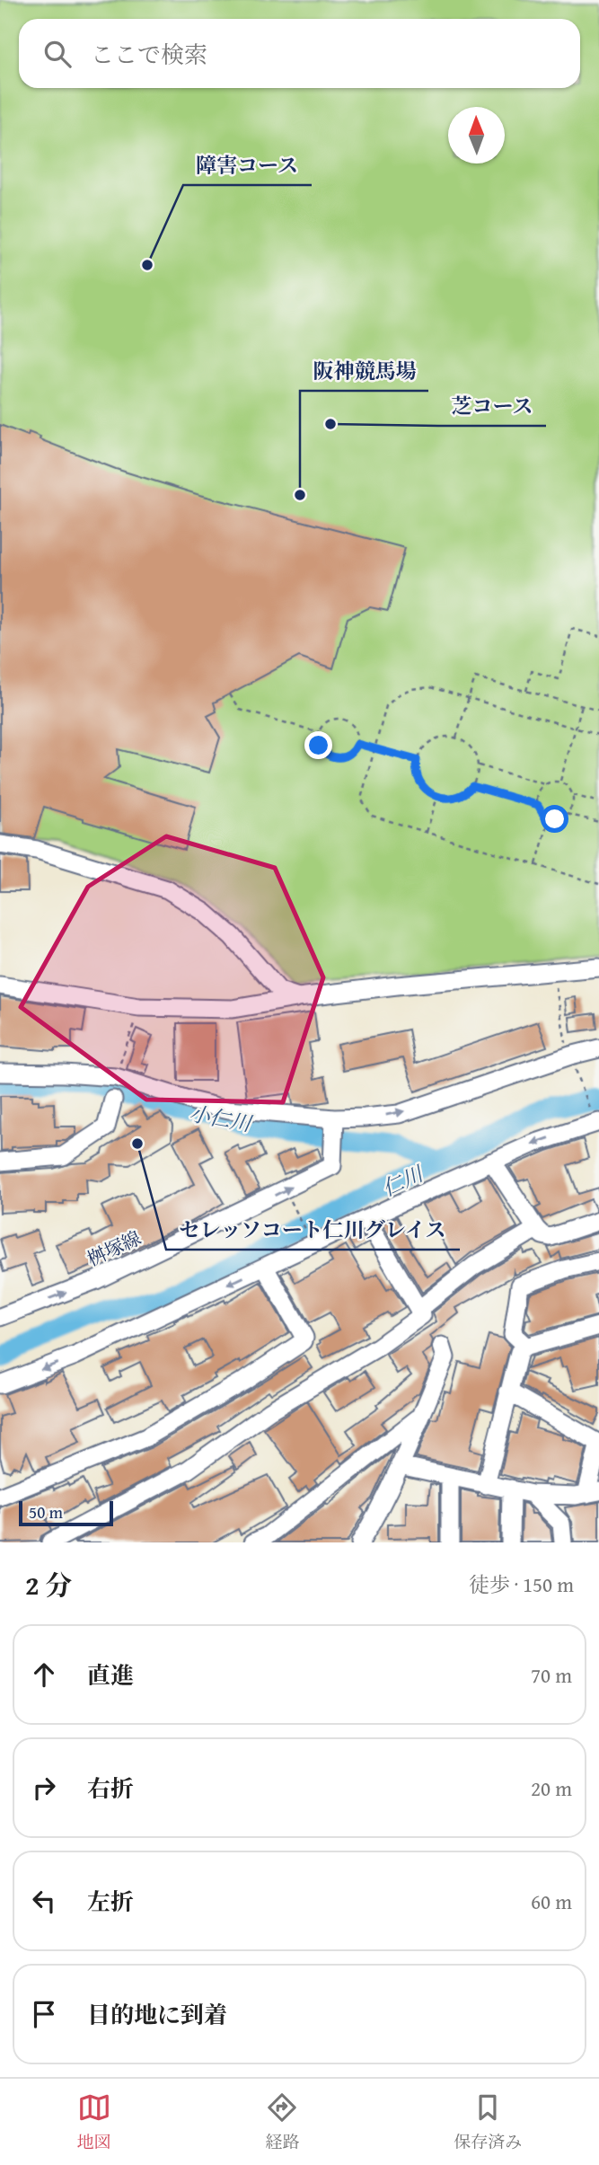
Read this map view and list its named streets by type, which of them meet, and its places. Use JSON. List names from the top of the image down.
{
  "streets": {
    "street": ["桝塚線"]
  },
  "water": ["小仁川", "仁川"],
  "places": [
    "障害コース",
    "芝コース",
    "阪神競馬場",
    "セレッソコート仁川グレイス"
  ],
  "scale_bar": "50 m",
  "north": "top",
  "page": {
    "search": "ここで検索",
    "scale": "50 m",
    "heading": ["2 分", "徒歩 · 150 m"],
    "list": [
      ["直進", "70 m"],
      ["右折", "20 m"],
      ["左折", "60 m"],
      "目的地に到着"
    ],
    "nav": ["地図", "経路", "保存済み"]
  }
}
